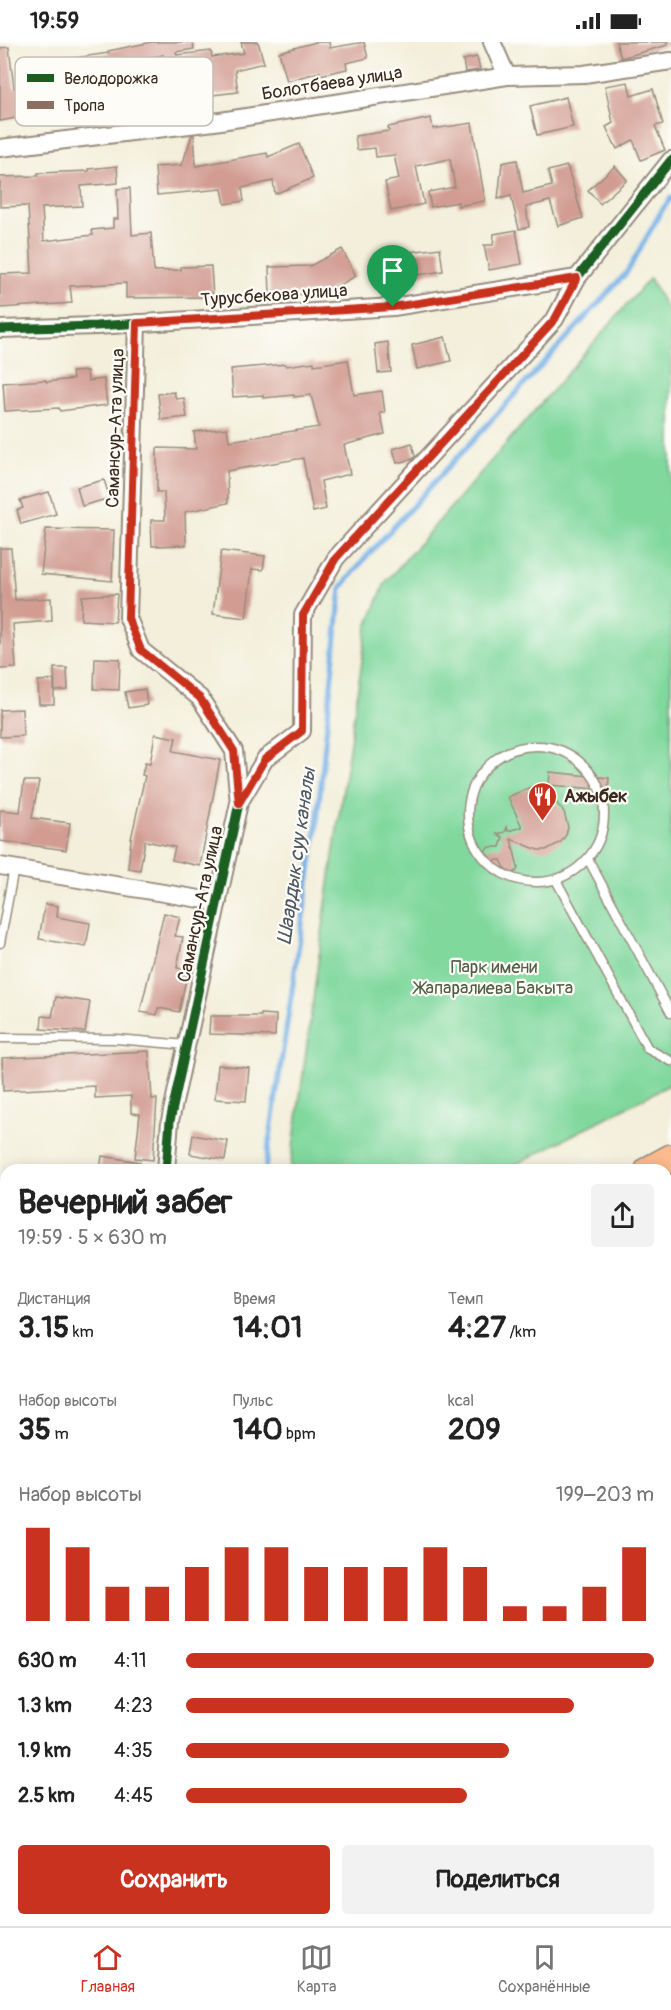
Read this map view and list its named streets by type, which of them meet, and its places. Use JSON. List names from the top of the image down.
{
  "streets": {
    "street": ["Болотбаева улица", "Турусбекова улица", "Самансур-Ата улица"]
  },
  "crossings": [
    ["Турусбекова улица", "Самансур-Ата улица"]
  ],
  "water": ["Шаардык суу каналы"],
  "parks": ["Парк имени Жапаралиева Бакыта"],
  "places": {
    "restaurant": ["Ажыбек"]
  },
  "legend": ["Велодорожка", "Тропа"],
  "page": {
    "status": "19:59",
    "heading": ["Вечерний забег", "19:59 · 5 × 630 m"],
    "stats": [
      ["Дистанция", "3.15 km"],
      ["Время", "14:01"],
      ["Темп", "4:27 /km"],
      ["Набор высоты", "35 m"],
      ["Пульс", "140 bpm"],
      ["kcal", "209"]
    ],
    "chart": ["Набор высоты", "199–203 m"],
    "list": [
      {
        "name": "630 m",
        "note": "4:11"
      },
      {
        "name": "1.3 km",
        "note": "4:23"
      },
      {
        "name": "1.9 km",
        "note": "4:35"
      },
      {
        "name": "2.5 km",
        "note": "4:45"
      }
    ],
    "buttons": ["Сохранить", "Поделиться"],
    "tabs": ["Главная", "Карта", "Сохранённые"]
  }
}
